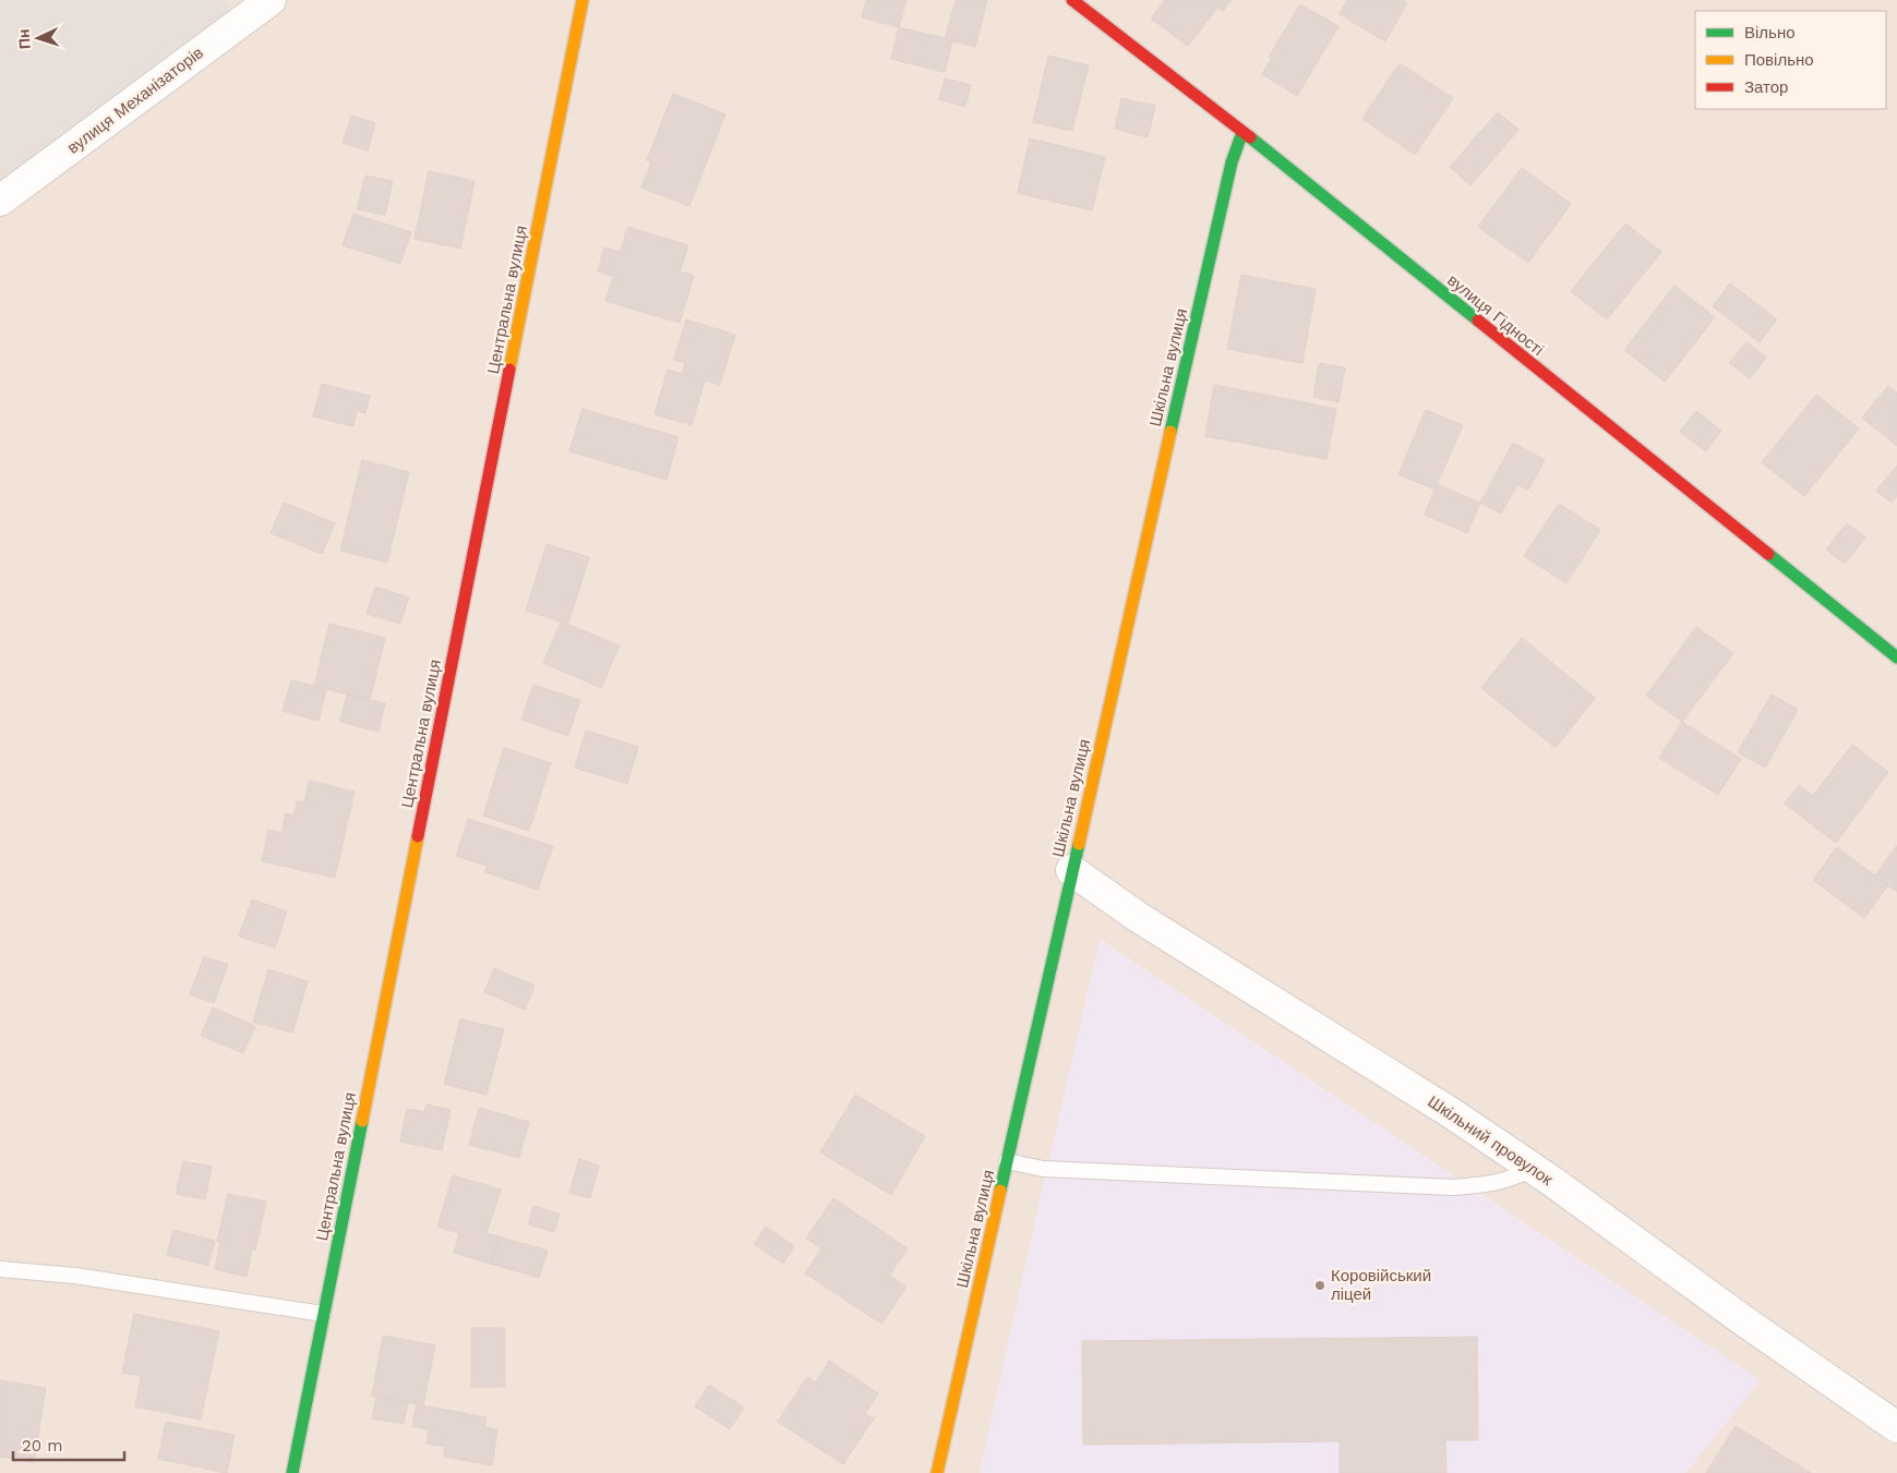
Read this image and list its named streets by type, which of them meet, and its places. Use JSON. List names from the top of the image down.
{
  "streets": {
    "street": [
      "вулиця Механізаторів",
      "Центральна вулиця",
      "вулиця Гідності",
      "Шкільна вулиця",
      "Шкільний провулок"
    ]
  },
  "crossings": [
    ["вулиця Гідності", "Шкільна вулиця"],
    ["Шкільна вулиця", "Шкільний провулок"]
  ],
  "places": ["Коровійський ліцей"],
  "legend": ["Вільно", "Повільно", "Затор"],
  "scale_bar": "20 m",
  "north": "left"
}
